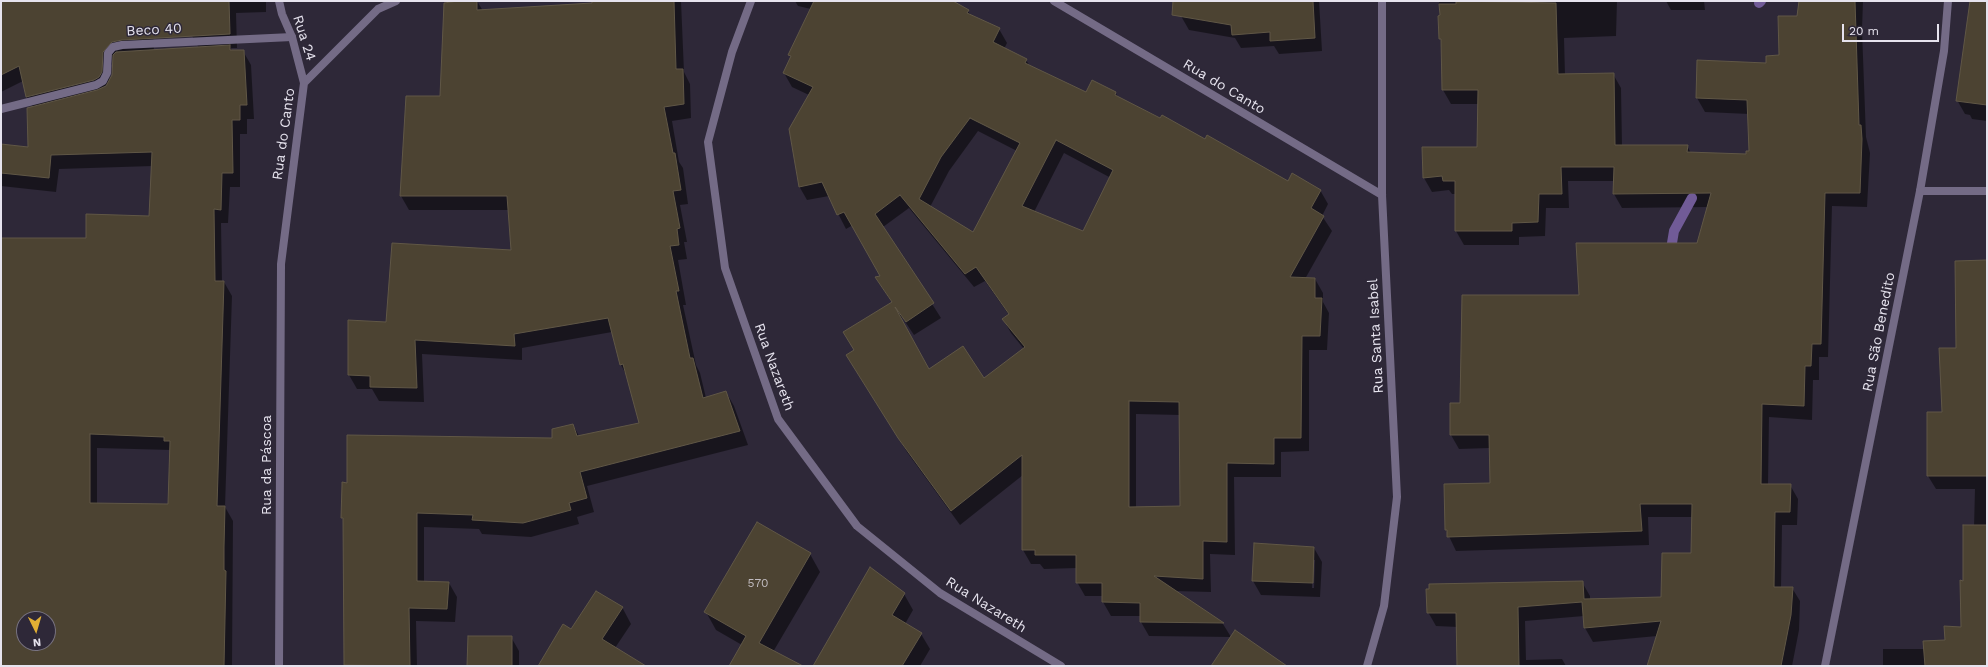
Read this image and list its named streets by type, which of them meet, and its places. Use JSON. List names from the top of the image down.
{
  "streets": {
    "street": [
      "Beco 40",
      "Rua 24",
      "Rua do Canto",
      "Rua São Benedito",
      "Rua Santa Isabel",
      "Rua Nazareth",
      "Rua da Páscoa"
    ]
  },
  "crossings": [
    ["Beco 40", "Rua 24"],
    ["Rua 24", "Rua do Canto"],
    ["Rua do Canto", "Rua Santa Isabel"],
    ["Rua do Canto", "Rua da Páscoa"]
  ],
  "house_numbers": ["570"],
  "scale_bar": "20 m",
  "north": "bottom"
}
